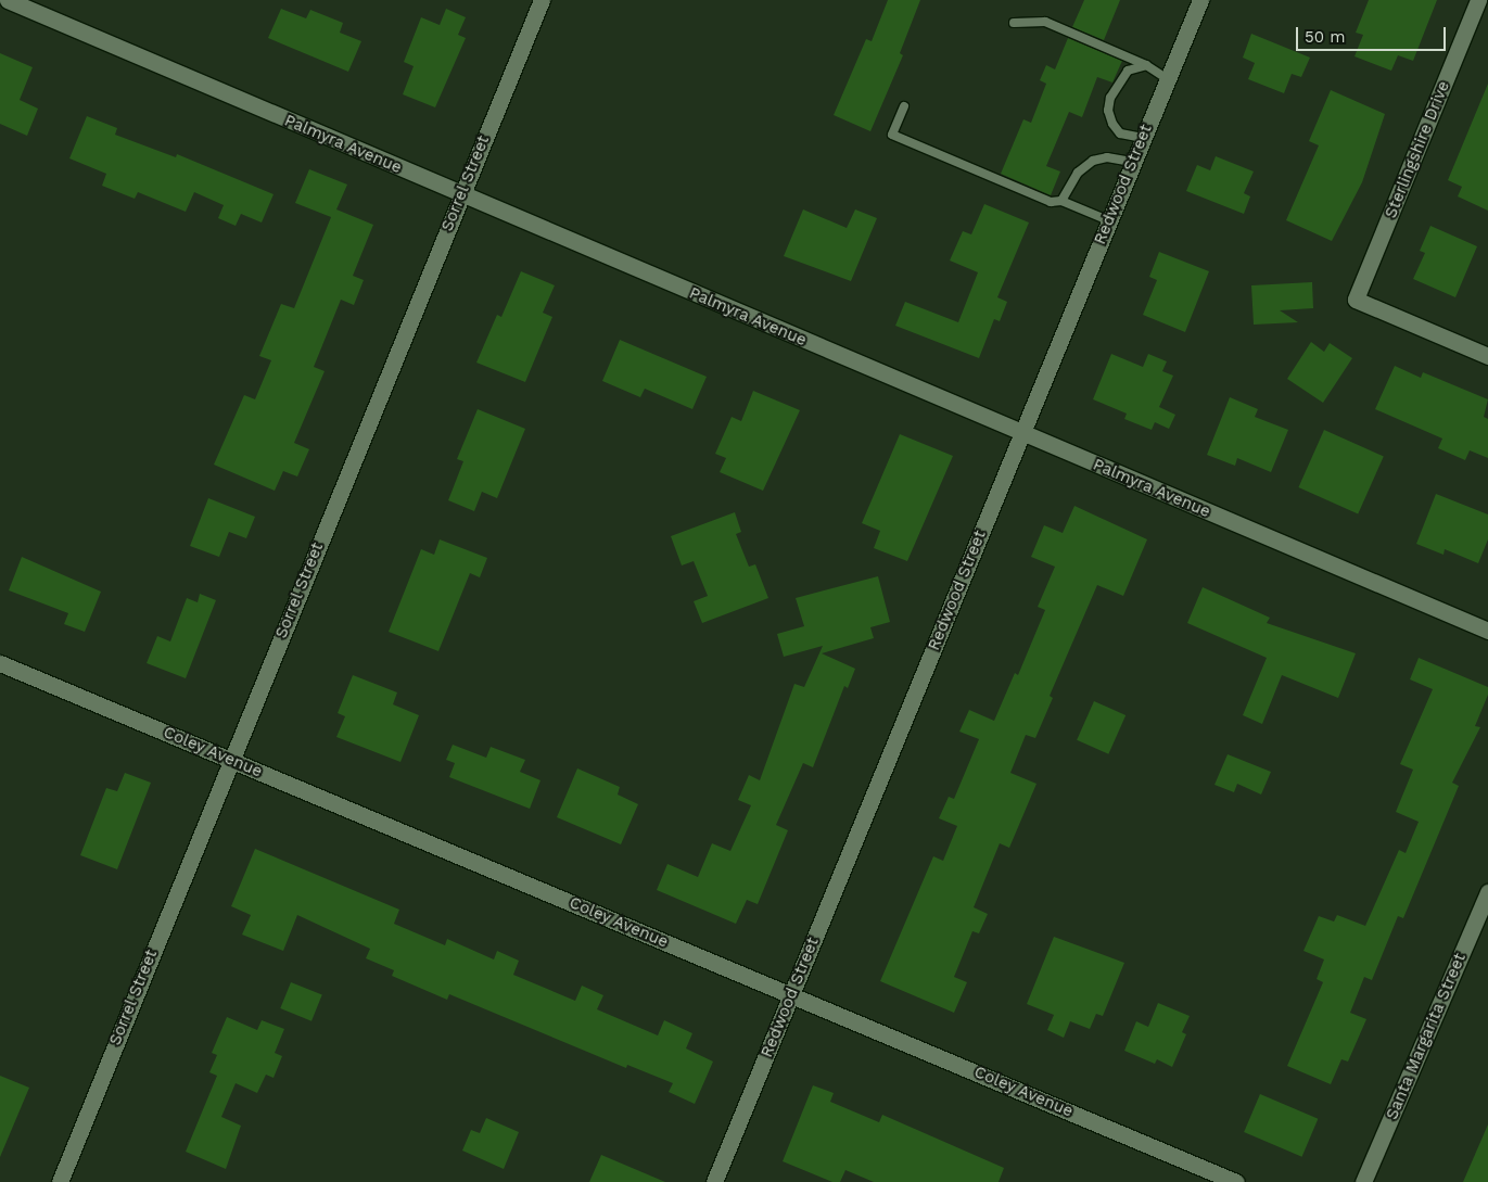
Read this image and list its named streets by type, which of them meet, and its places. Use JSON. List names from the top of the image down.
{
  "streets": {
    "street": [
      "Palmyra Avenue",
      "Sterlingshire Drive",
      "Sorrel Street",
      "Redwood Street",
      "Coley Avenue",
      "Santa Margarita Street"
    ]
  },
  "crossings": [
    ["Palmyra Avenue", "Sorrel Street"],
    ["Palmyra Avenue", "Redwood Street"],
    ["Sorrel Street", "Coley Avenue"],
    ["Redwood Street", "Coley Avenue"]
  ],
  "scale_bar": "50 m"
}
